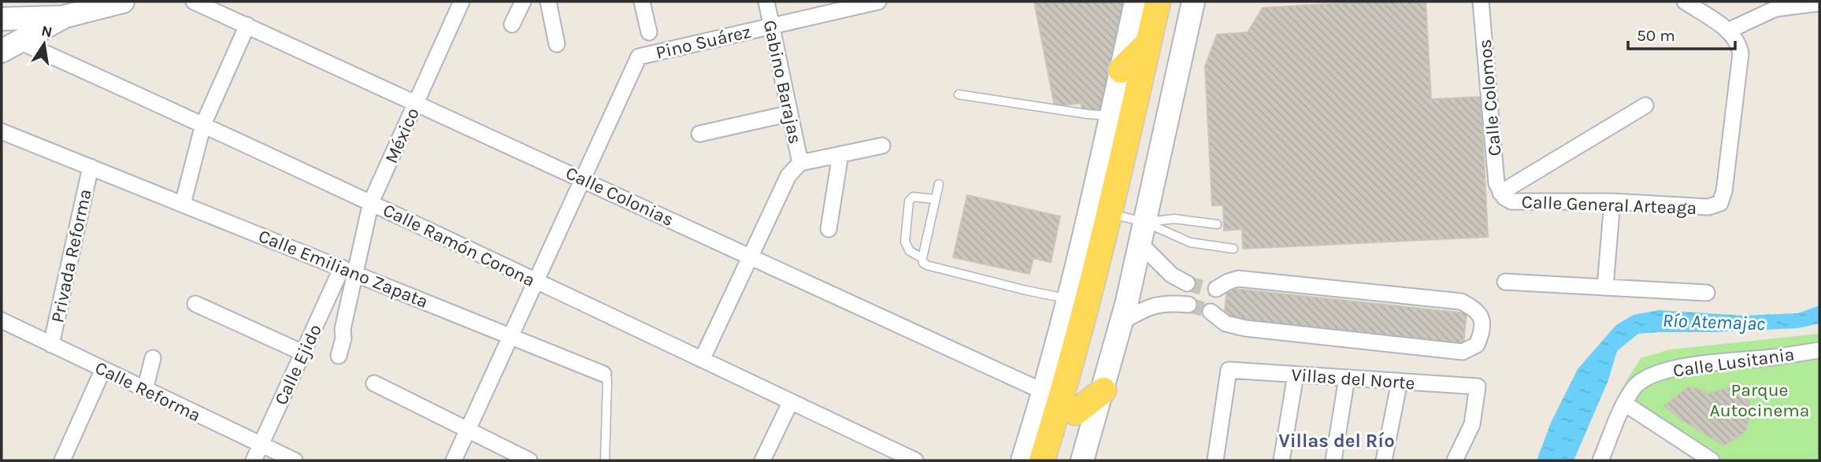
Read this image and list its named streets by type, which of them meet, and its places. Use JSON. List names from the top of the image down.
{
  "streets": {
    "street": [
      "Pino Suárez",
      "Gabino Barajas",
      "Calle Colomos",
      "México",
      "Calle Colonias",
      "Calle General Arteaga",
      "Calle Ramón Corona",
      "Privada Reforma",
      "Calle Emiliano Zapata",
      "Calle Lusitania",
      "Calle Ejido",
      "Villas del Norte",
      "Calle Reforma"
    ]
  },
  "crossings": [
    ["Pino Suárez", "Gabino Barajas"],
    ["Pino Suárez", "Calle Colonias"],
    ["Pino Suárez", "Calle Ramón Corona"],
    ["Pino Suárez", "Calle Emiliano Zapata"],
    ["Calle Colomos", "Calle General Arteaga"],
    ["México", "Calle Colonias"],
    ["México", "Calle Ramón Corona"],
    ["México", "Calle Emiliano Zapata"],
    ["México", "Calle Ejido"],
    ["Privada Reforma", "Calle Emiliano Zapata"],
    ["Privada Reforma", "Calle Reforma"],
    ["Calle Emiliano Zapata", "Calle Ejido"],
    ["Calle Ejido", "Calle Reforma"]
  ],
  "districts": ["Villas del Río"],
  "water": ["Río Atemajac"],
  "parks": ["Parque Autocinema"],
  "scale_bar": "50 m",
  "north": "top"
}
